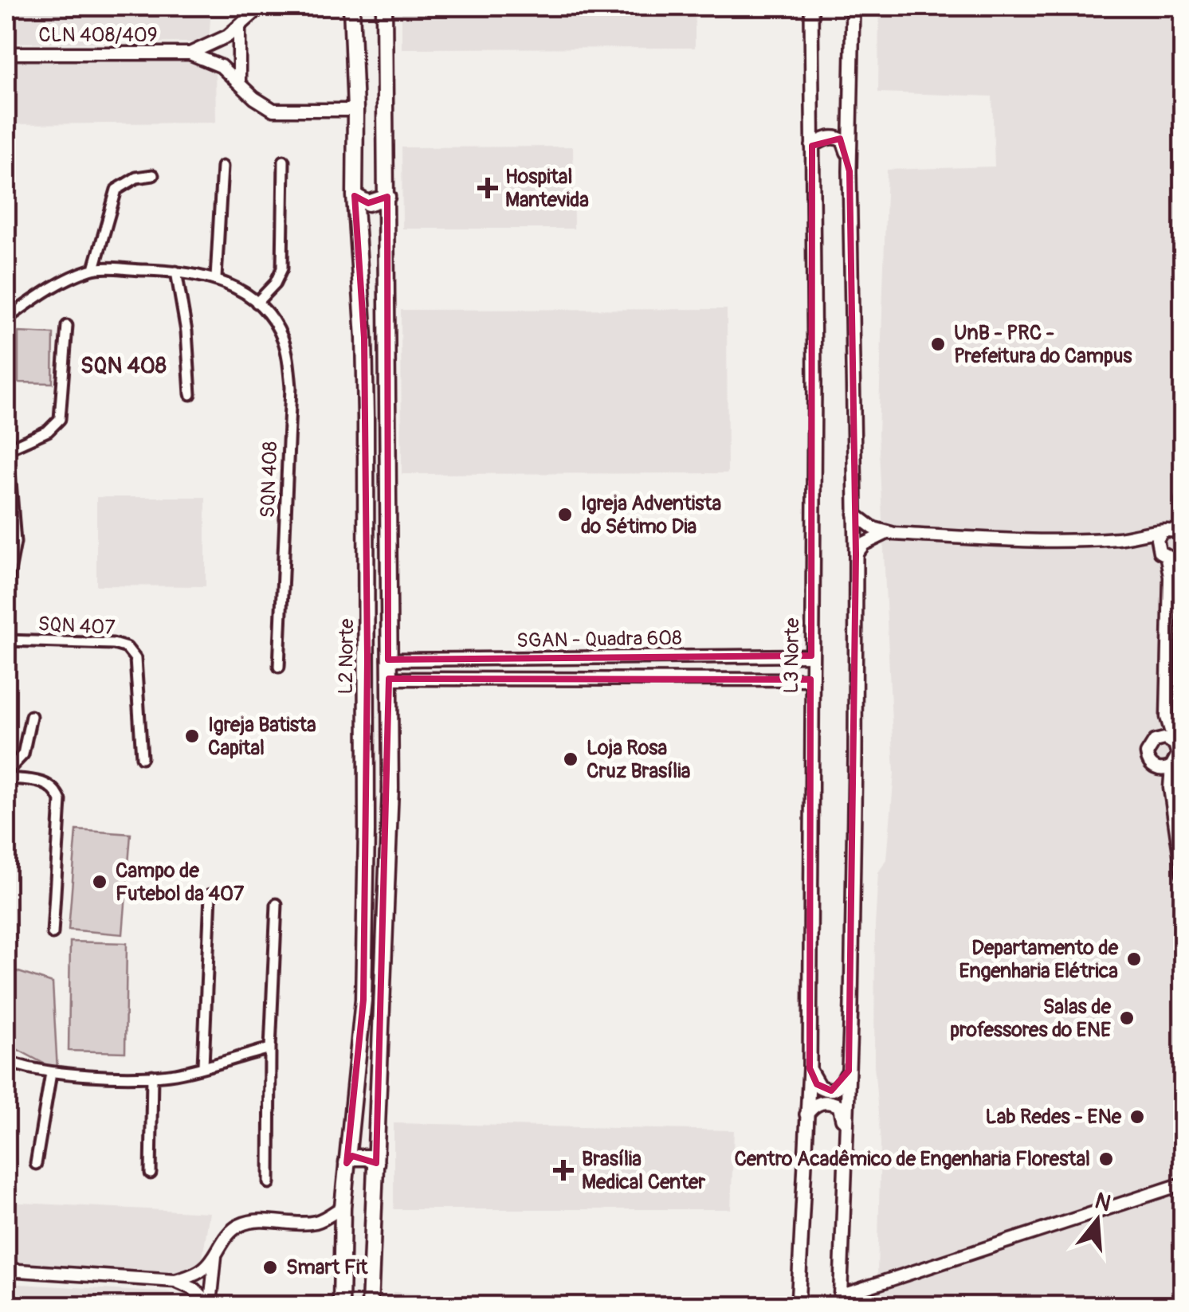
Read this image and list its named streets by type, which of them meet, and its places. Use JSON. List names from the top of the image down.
{
  "streets": {
    "main road": ["L3 Norte", "L2 Norte"],
    "street": [
      "CLN 408/409",
      "SQN 408",
      "SQN 407",
      "SGAN - Quadra 608"
    ]
  },
  "crossings": [
    ["SGAN - Quadra 608", "L3 Norte"],
    ["SGAN - Quadra 608", "L2 Norte"]
  ],
  "districts": ["SQN 408"],
  "places": {
    "health": ["Hospital Mantevida", "Brasília Medical Center"],
    "other": [
      "UnB - PRC - Prefeitura do Campus",
      "Igreja Adventista do Sétimo Dia",
      "Igreja Batista Capital",
      "Loja Rosa Cruz Brasília",
      "Campo de Futebol da 407",
      "Departamento de Engenharia Elétrica",
      "Salas de professores do ENE",
      "Lab Redes - ENe",
      "Centro Acadêmico de Engenharia Florestal",
      "Smart Fit"
    ]
  },
  "north": "top"
}
